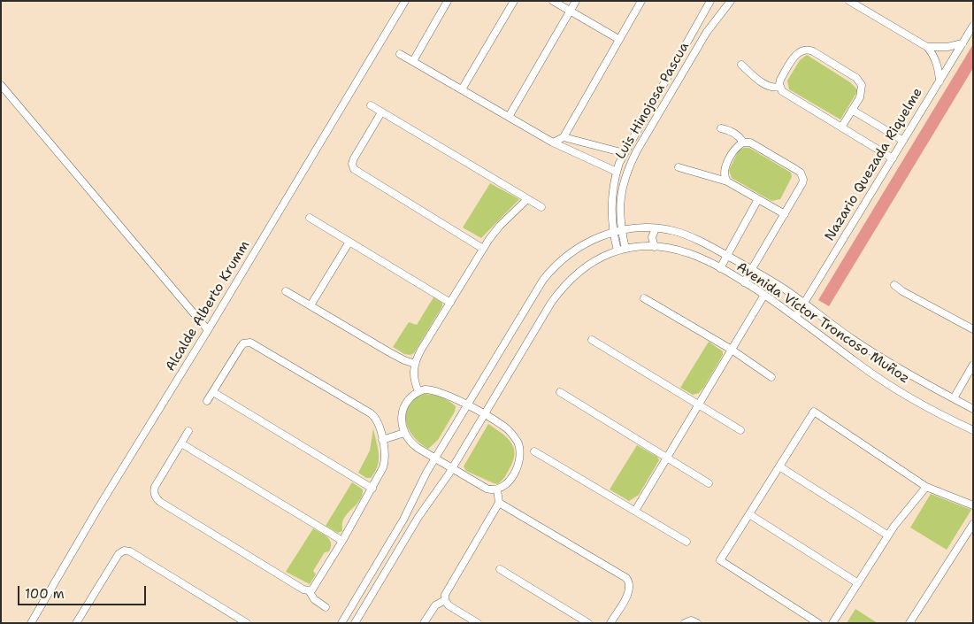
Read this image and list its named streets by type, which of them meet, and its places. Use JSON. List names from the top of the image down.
{
  "streets": {
    "street": [
      "Luis Hinojosa Pascua",
      "Nazario Quezada Riquelme",
      "Alcalde Alberto Krumm",
      "Avenida Víctor Troncoso Muñoz"
    ]
  },
  "crossings": [
    ["Luis Hinojosa Pascua", "Avenida Víctor Troncoso Muñoz"],
    ["Nazario Quezada Riquelme", "Avenida Víctor Troncoso Muñoz"]
  ],
  "scale_bar": "100 m"
}
